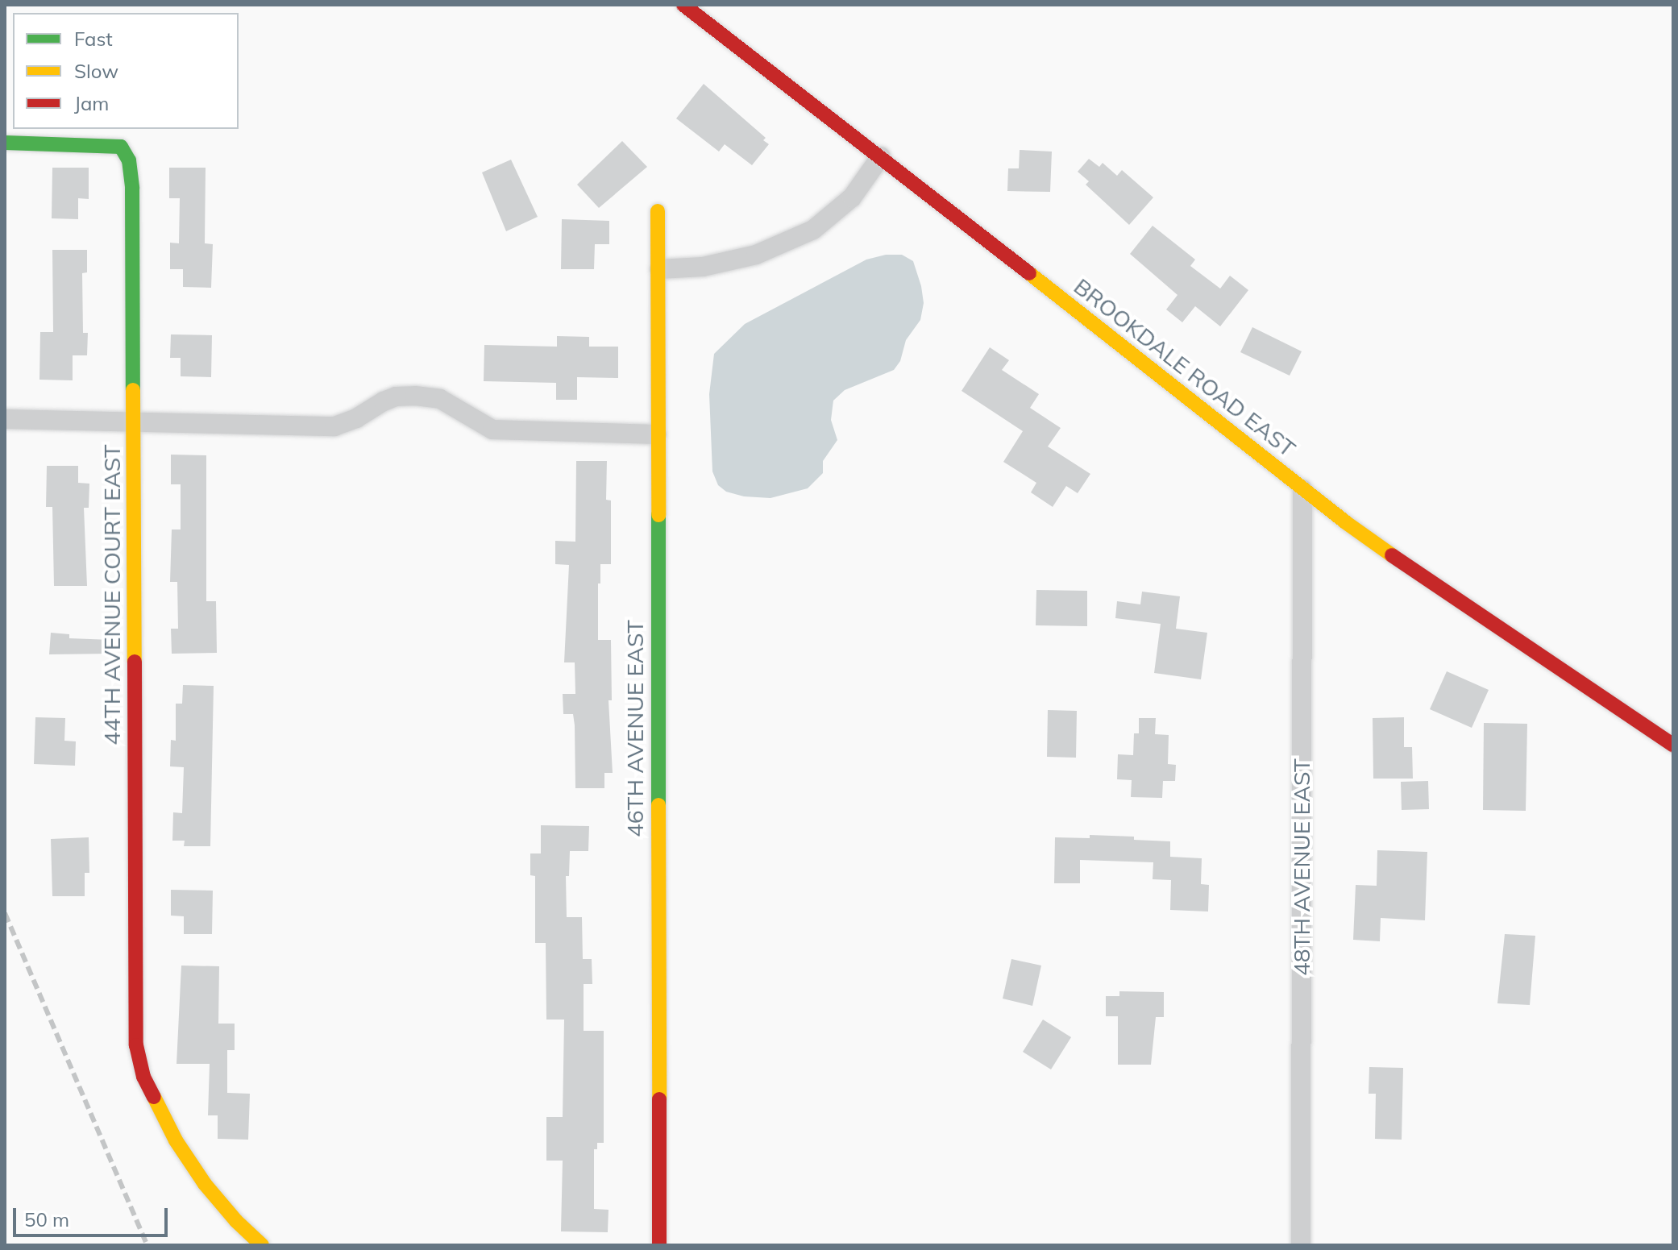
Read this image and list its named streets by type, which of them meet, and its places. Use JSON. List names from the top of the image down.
{
  "streets": {
    "street": [
      "BROOKDALE ROAD EAST",
      "44TH AVENUE COURT EAST",
      "46TH AVENUE EAST",
      "48TH AVENUE EAST"
    ]
  },
  "crossings": [
    ["BROOKDALE ROAD EAST", "48TH AVENUE EAST"]
  ],
  "legend": ["Fast", "Slow", "Jam"],
  "scale_bar": "50 m"
}
